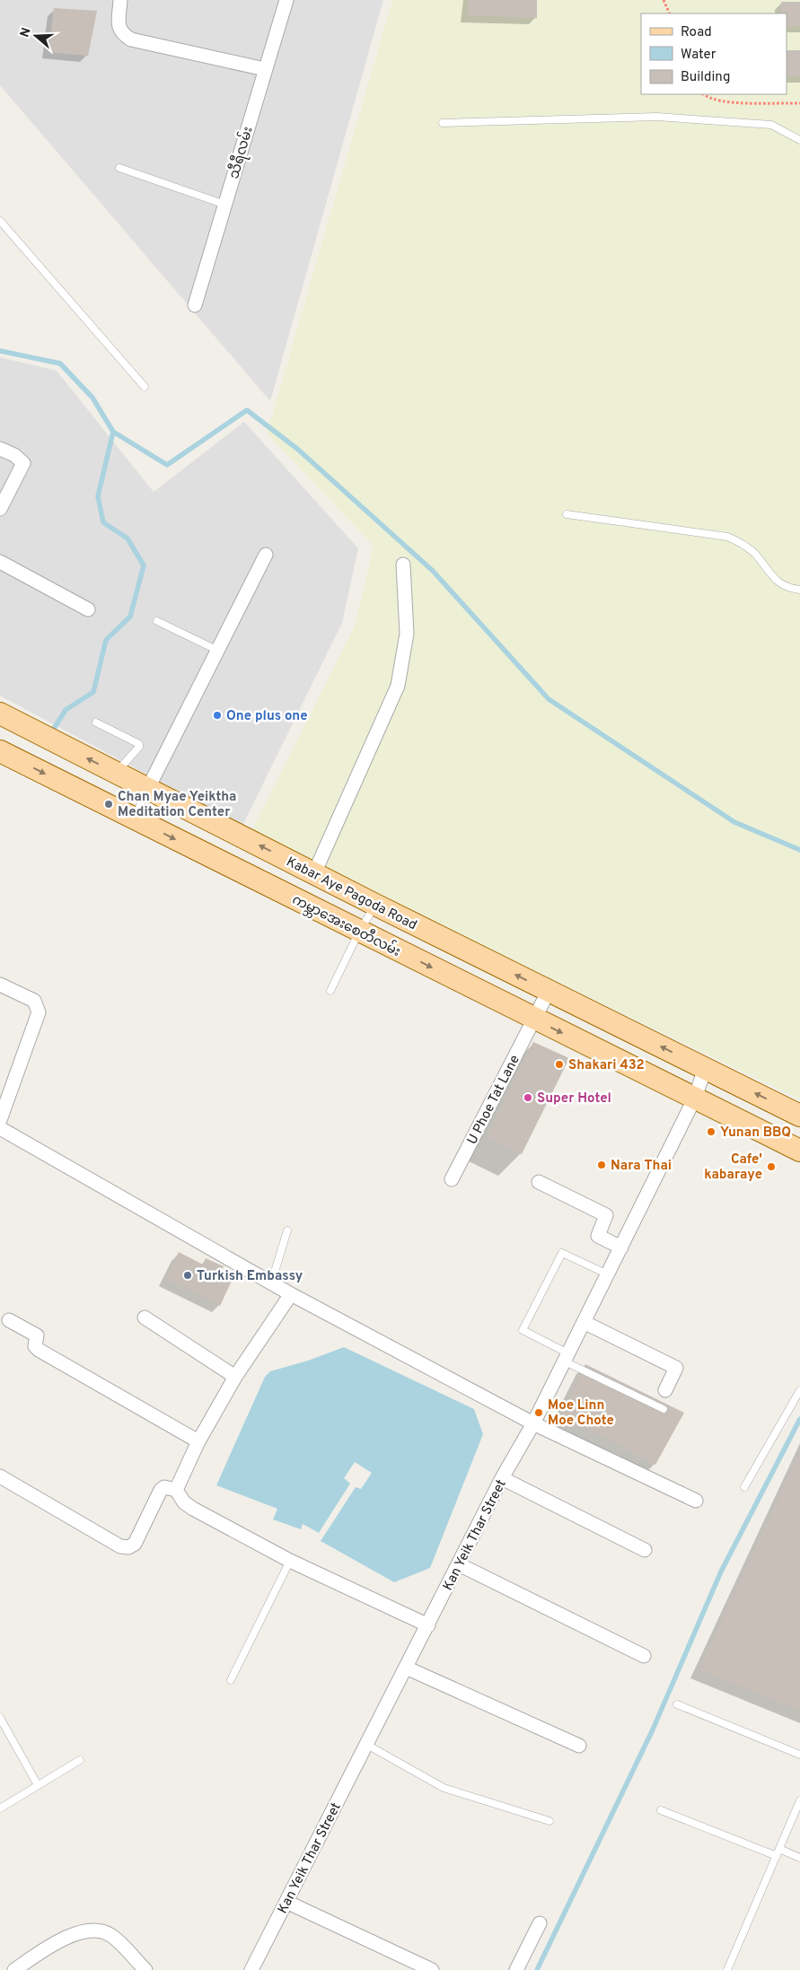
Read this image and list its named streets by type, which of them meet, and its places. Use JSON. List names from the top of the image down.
{
  "streets": {
    "main road": ["Kabar Aye Pagoda Road", "ကမ္ဘာအေးစေတီလမ်း"],
    "street": ["သီရီလမ်း", "U Phoe Tat Lane", "Kan Yeik Thar Street"]
  },
  "crossings": [
    ["Kabar Aye Pagoda Road", "U Phoe Tat Lane"],
    ["Kabar Aye Pagoda Road", "Kan Yeik Thar Street"],
    ["ကမ္ဘာအေးစေတီလမ်း", "U Phoe Tat Lane"],
    ["ကမ္ဘာအေးစေတီလမ်း", "Kan Yeik Thar Street"]
  ],
  "one_way": ["Kabar Aye Pagoda Road", "ကမ္ဘာအေးစေတီလမ်း"],
  "places": [
    "One plus one",
    "Chan Myae Yeiktha Meditation Center",
    "Shakari 432",
    "Super Hotel",
    "Yunan BBQ",
    "Nara Thai",
    "Cafe' kabaraye",
    "Turkish Embassy",
    "Moe Linn Moe Chote"
  ],
  "legend": ["Road", "Water", "Building"],
  "north": "left"
}
